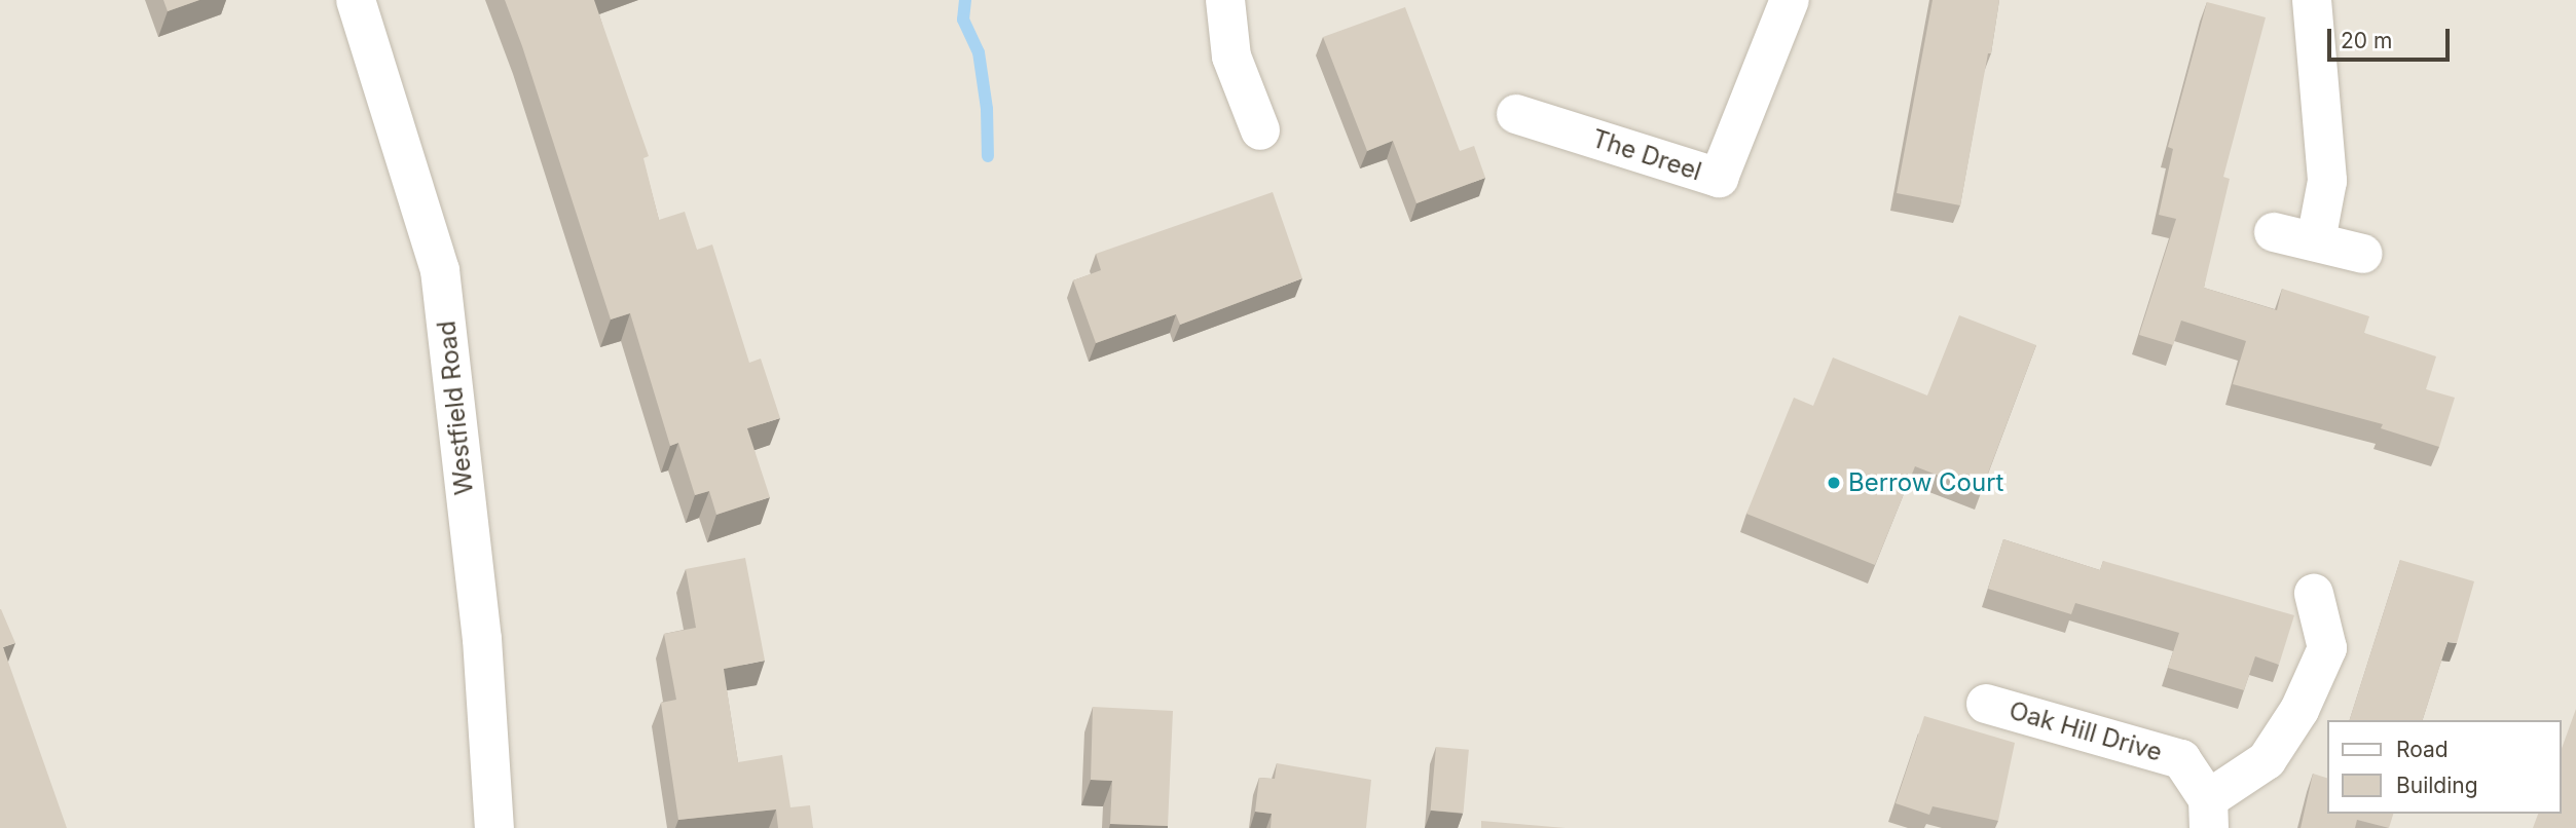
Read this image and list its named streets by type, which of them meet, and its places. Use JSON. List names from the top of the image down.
{
  "streets": {
    "street": ["The Dreel", "Westfield Road", "Oak Hill Drive"]
  },
  "places": ["Berrow Court"],
  "legend": ["Road", "Building"],
  "scale_bar": "20 m"
}
